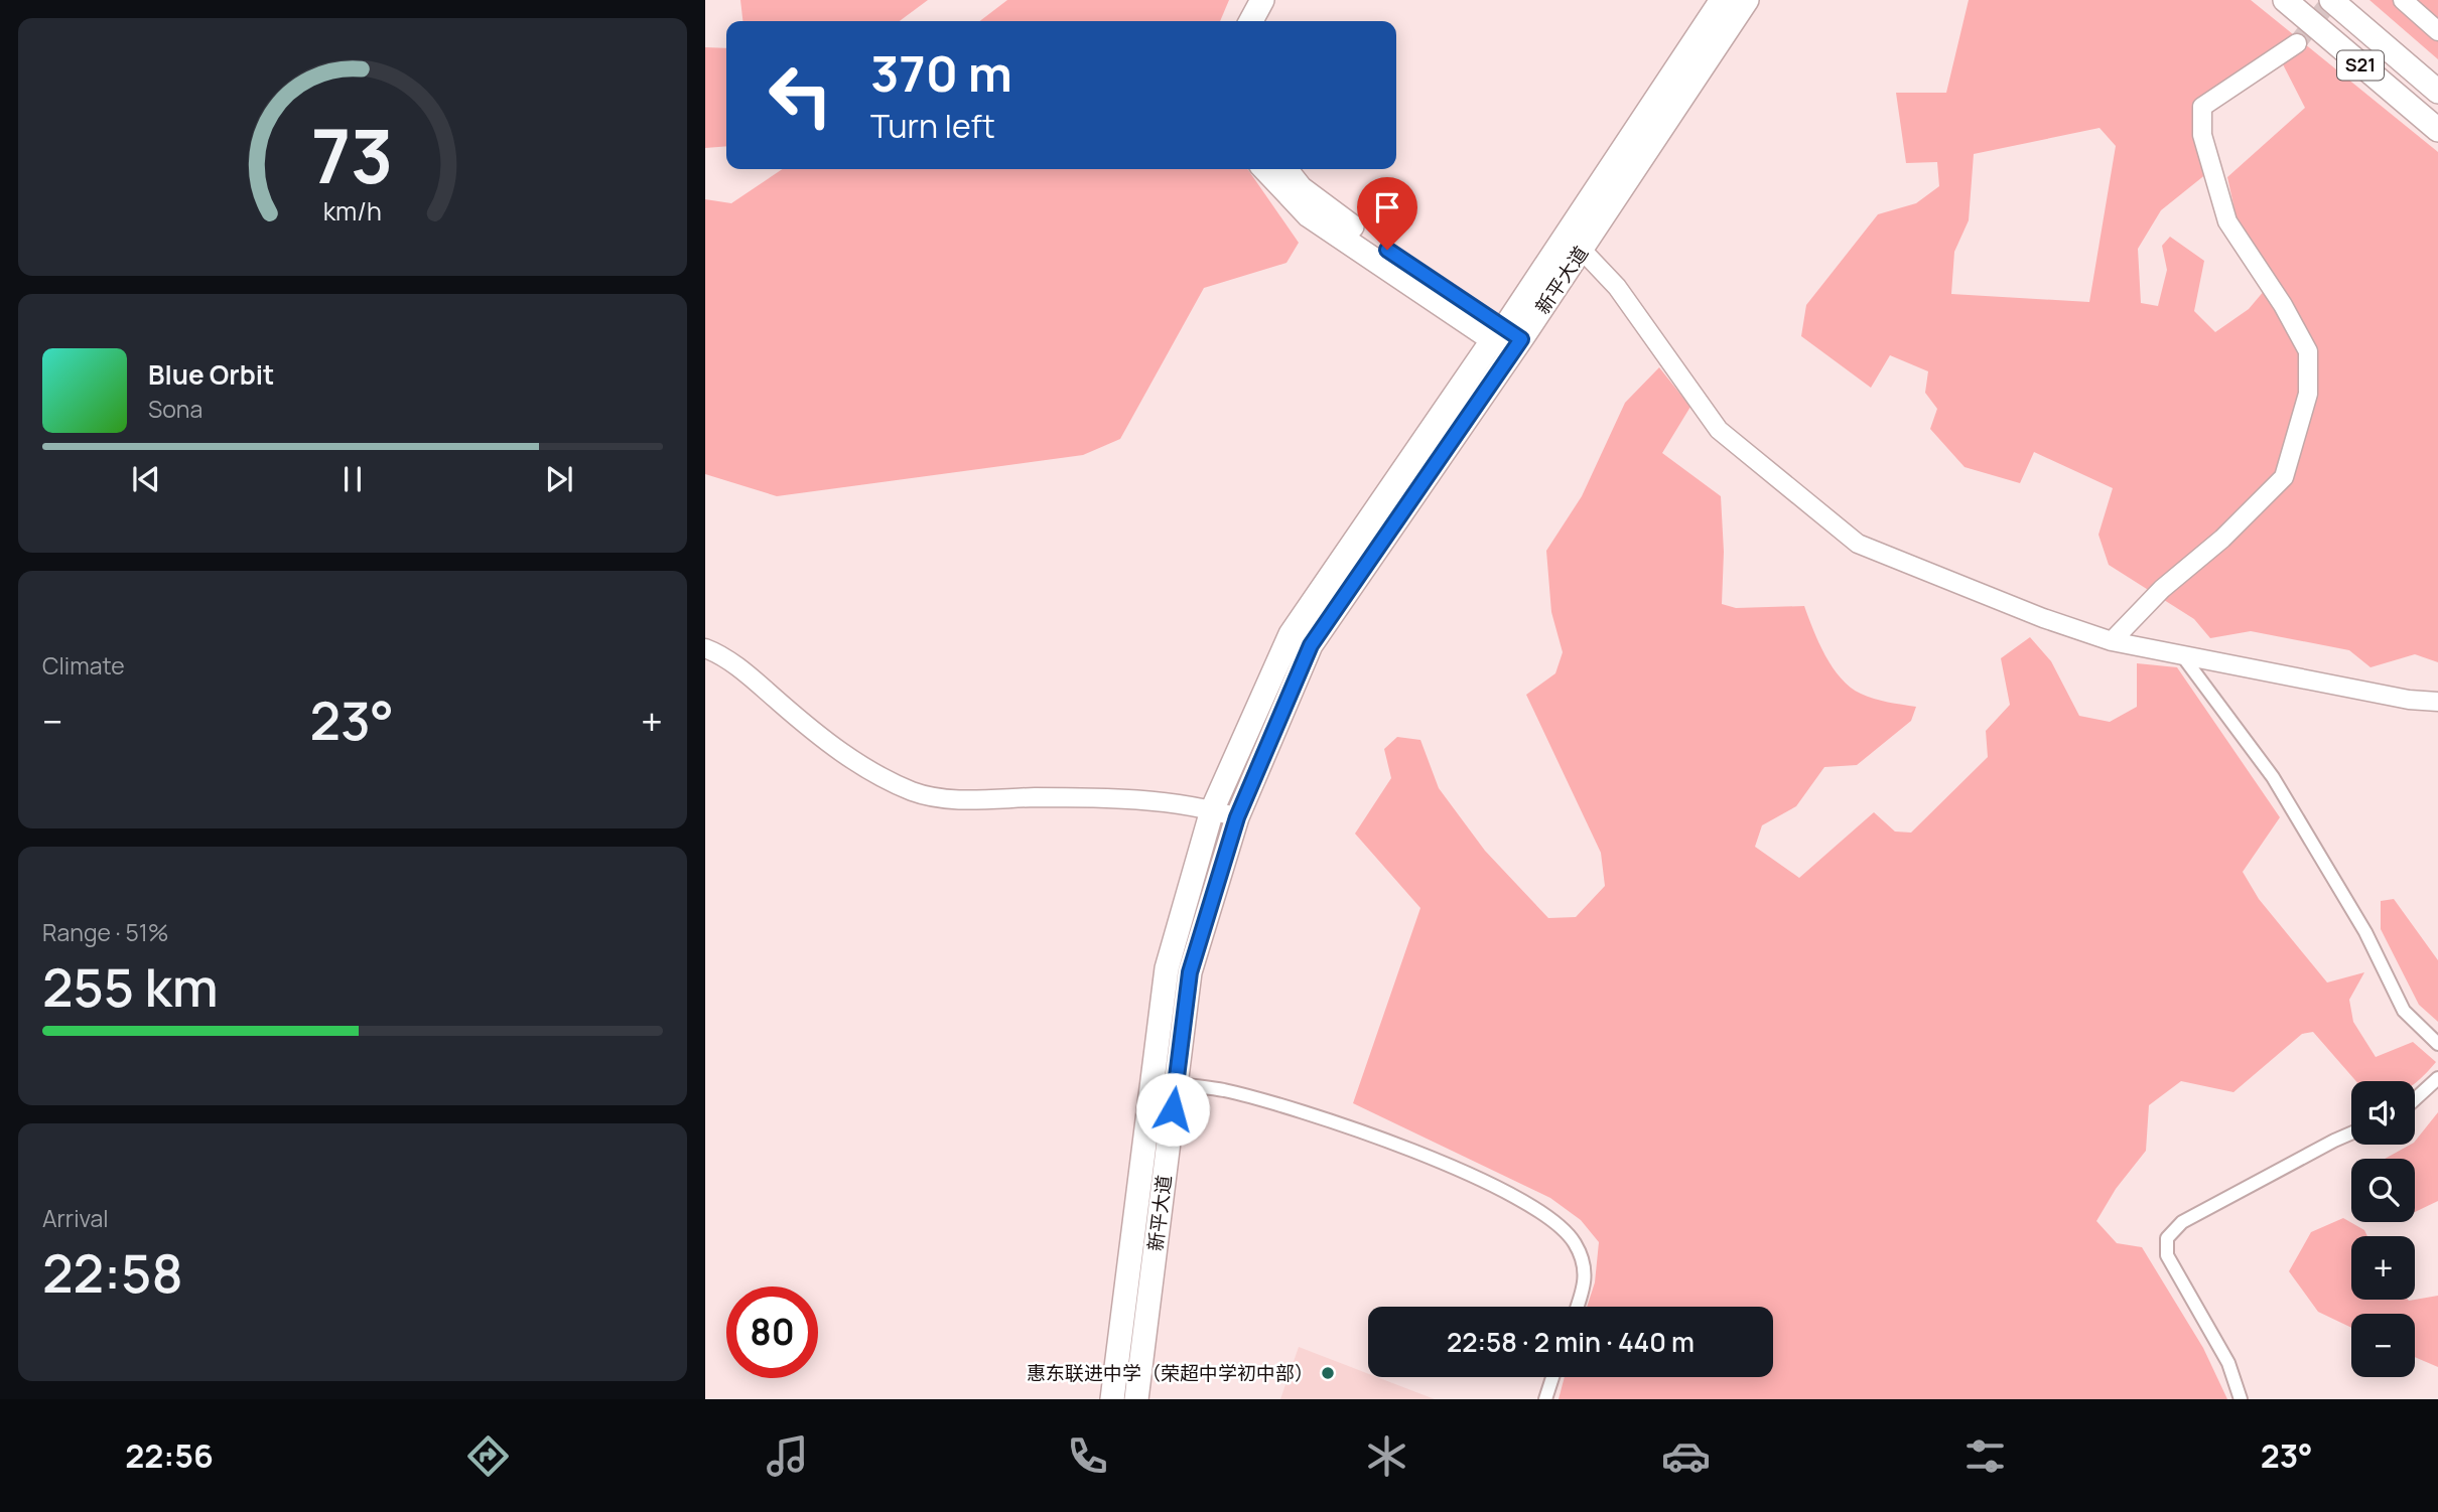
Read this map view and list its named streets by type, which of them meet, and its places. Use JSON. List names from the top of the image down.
{
  "streets": {
    "highway": ["S21", "新平大道"]
  },
  "places": ["惠东联进中学（荣超中学初中部）"],
  "page": {
    "turn": ["370 m", "Turn left"],
    "song": ["Blue Orbit", "Sona"],
    "tile": [
      "Climate",
      ["Range · 51%", "255 km"],
      ["Arrival", "22:58"]
    ],
    "heat": ["−", "23°", "+"],
    "map_buttons": ["+", "−"],
    "limit": "80",
    "trip": "22:58 · 2 min · 440 m",
    "tabs": ["22:56", "23°"],
    "gauge": ["73", "km/h"]
  }
}
